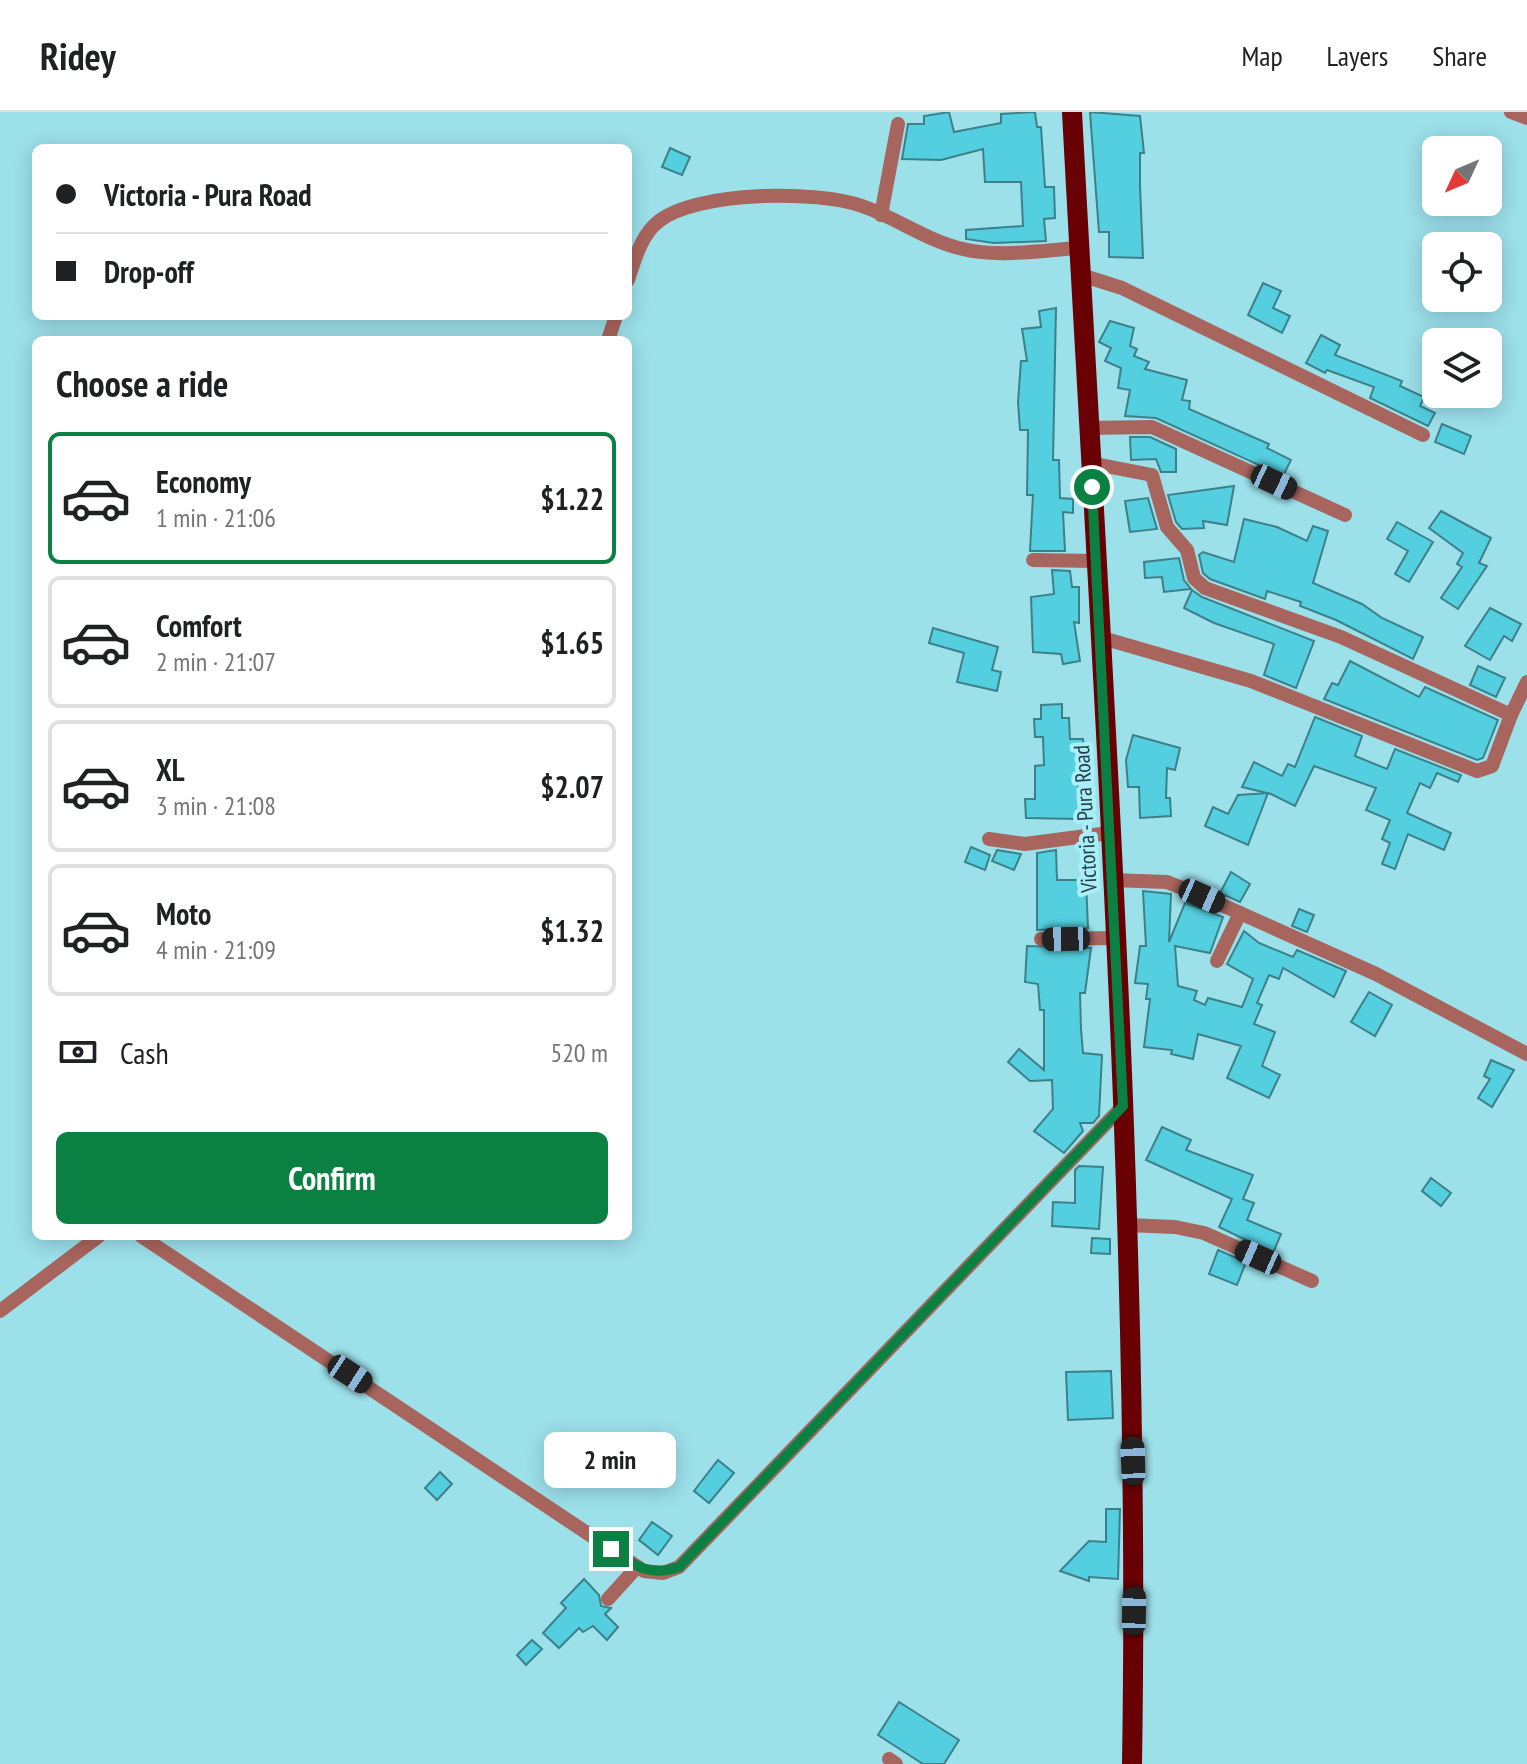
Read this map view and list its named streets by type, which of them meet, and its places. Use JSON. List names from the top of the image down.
{
  "streets": {
    "main road": ["Victoria - Pura Road"]
  },
  "north": "bottom left",
  "page": {
    "header": "Ridey",
    "nav": ["Map", "Layers", "Share"],
    "banner": ["Victoria - Pura Road", "Drop-off"],
    "heading": "Choose a ride",
    "list": [
      {
        "name": "Economy",
        "note": "1 min · 21:06",
        "value": "$1.22"
      },
      {
        "name": "Comfort",
        "note": "2 min · 21:07",
        "value": "$1.65"
      },
      {
        "name": "XL",
        "note": "3 min · 21:08",
        "value": "$2.07"
      },
      {
        "name": "Moto",
        "note": "4 min · 21:09",
        "value": "$1.32"
      }
    ],
    "pay": ["Cash", "520 m"],
    "buttons": "Confirm",
    "bubble": "2 min"
  }
}
